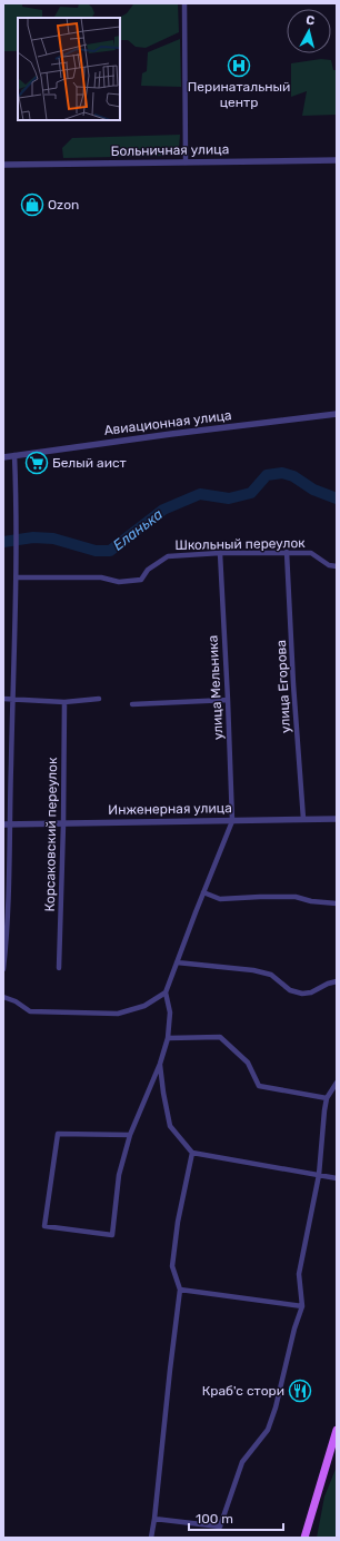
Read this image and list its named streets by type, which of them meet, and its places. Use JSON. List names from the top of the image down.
{
  "streets": {
    "street": [
      "Больничная улица",
      "Авиационная улица",
      "Школьный переулок",
      "улица Егорова",
      "улица Мельника",
      "Инженерная улица",
      "Корсаковский переулок"
    ]
  },
  "crossings": [
    ["Школьный переулок", "улица Егорова"],
    ["Школьный переулок", "улица Мельника"],
    ["улица Егорова", "Инженерная улица"],
    ["улица Мельника", "Инженерная улица"],
    ["Инженерная улица", "Корсаковский переулок"]
  ],
  "water": ["Еланька"],
  "places": {
    "hospital": ["Перинатальный центр"],
    "shop": ["Ozon"],
    "supermarket": ["Белый аист"],
    "restaurant": ["Краб'с стори"]
  },
  "scale_bar": "100 m",
  "north": "top"
}
